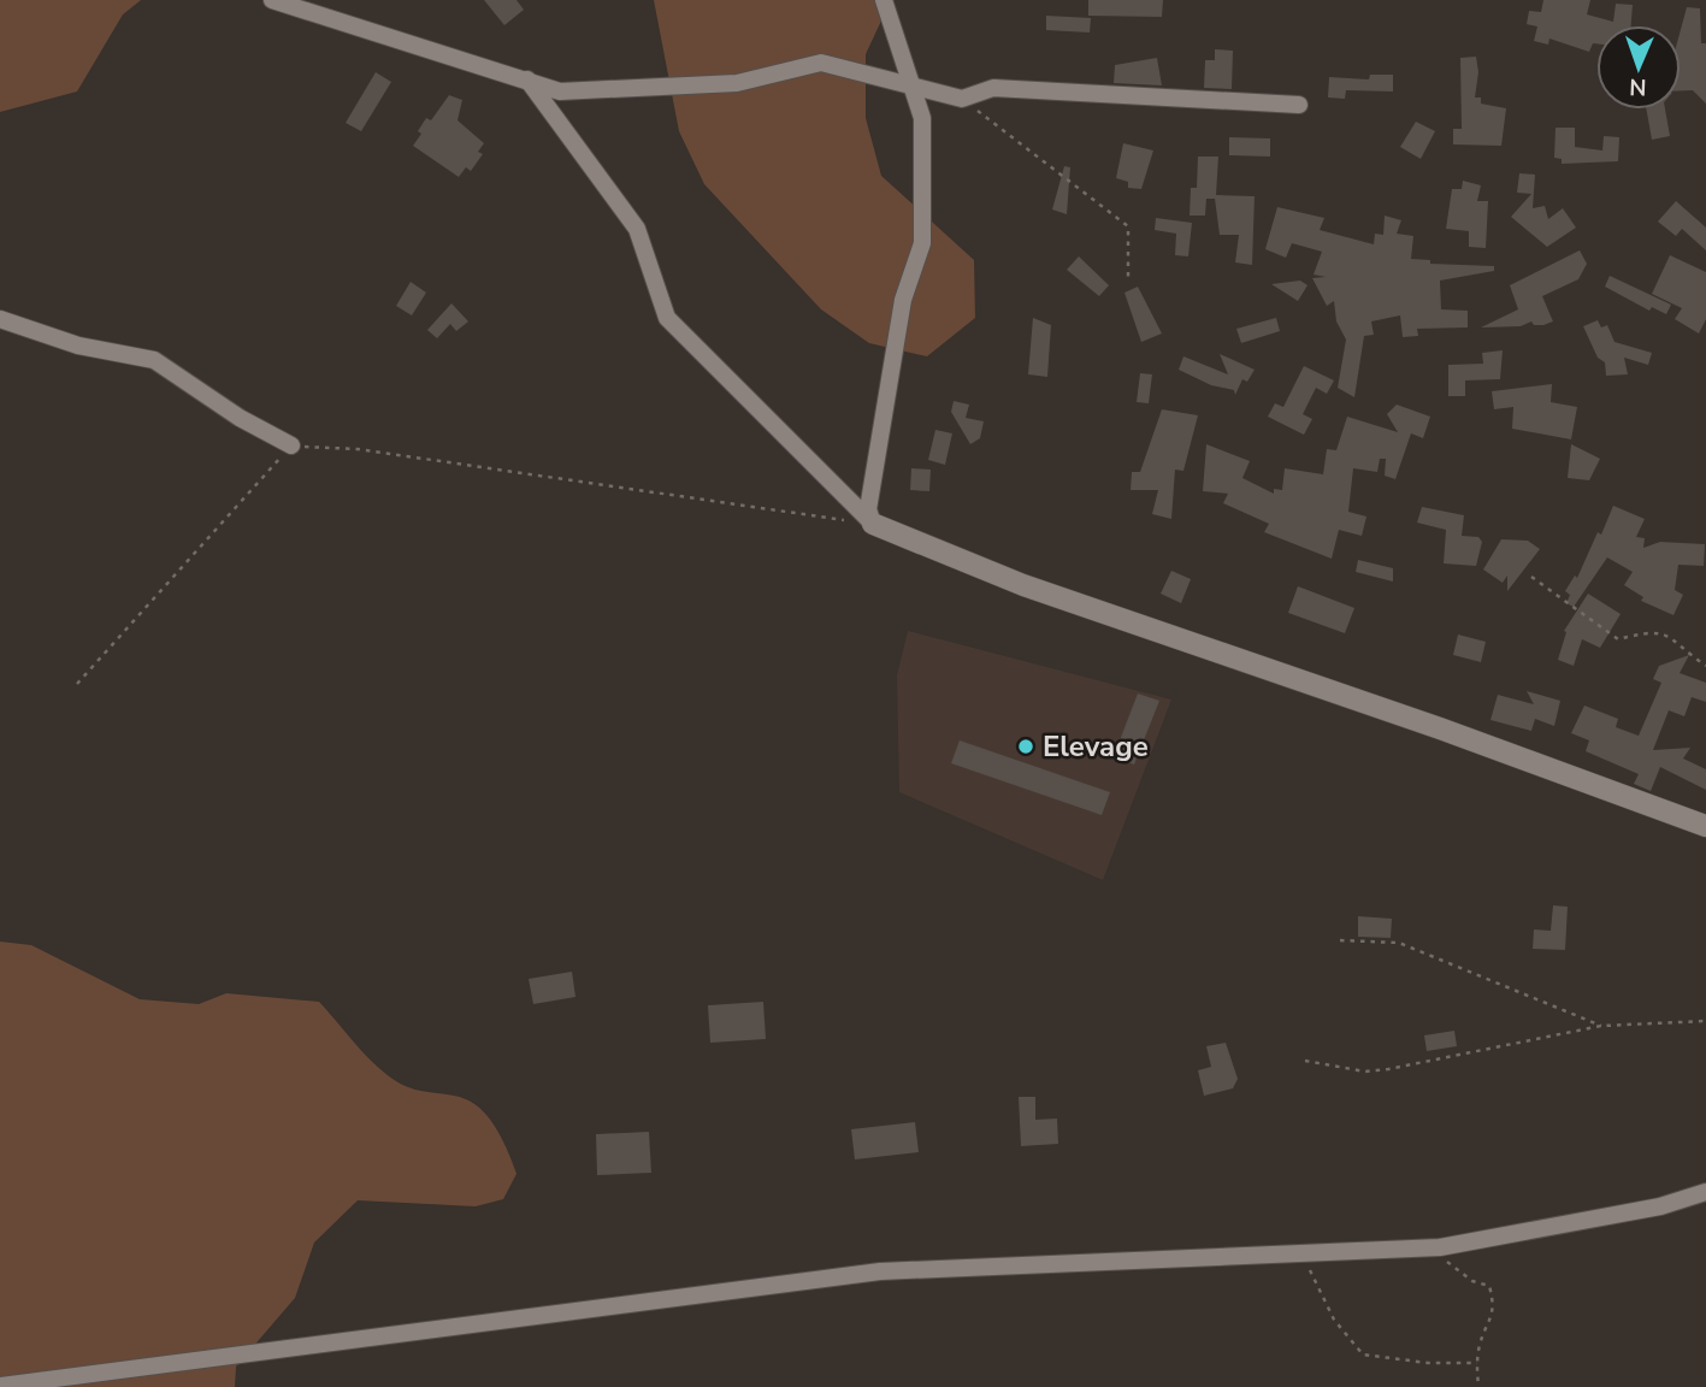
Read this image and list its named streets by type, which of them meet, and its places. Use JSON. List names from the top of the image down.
{
  "places": ["Elevage"],
  "north": "bottom"
}
